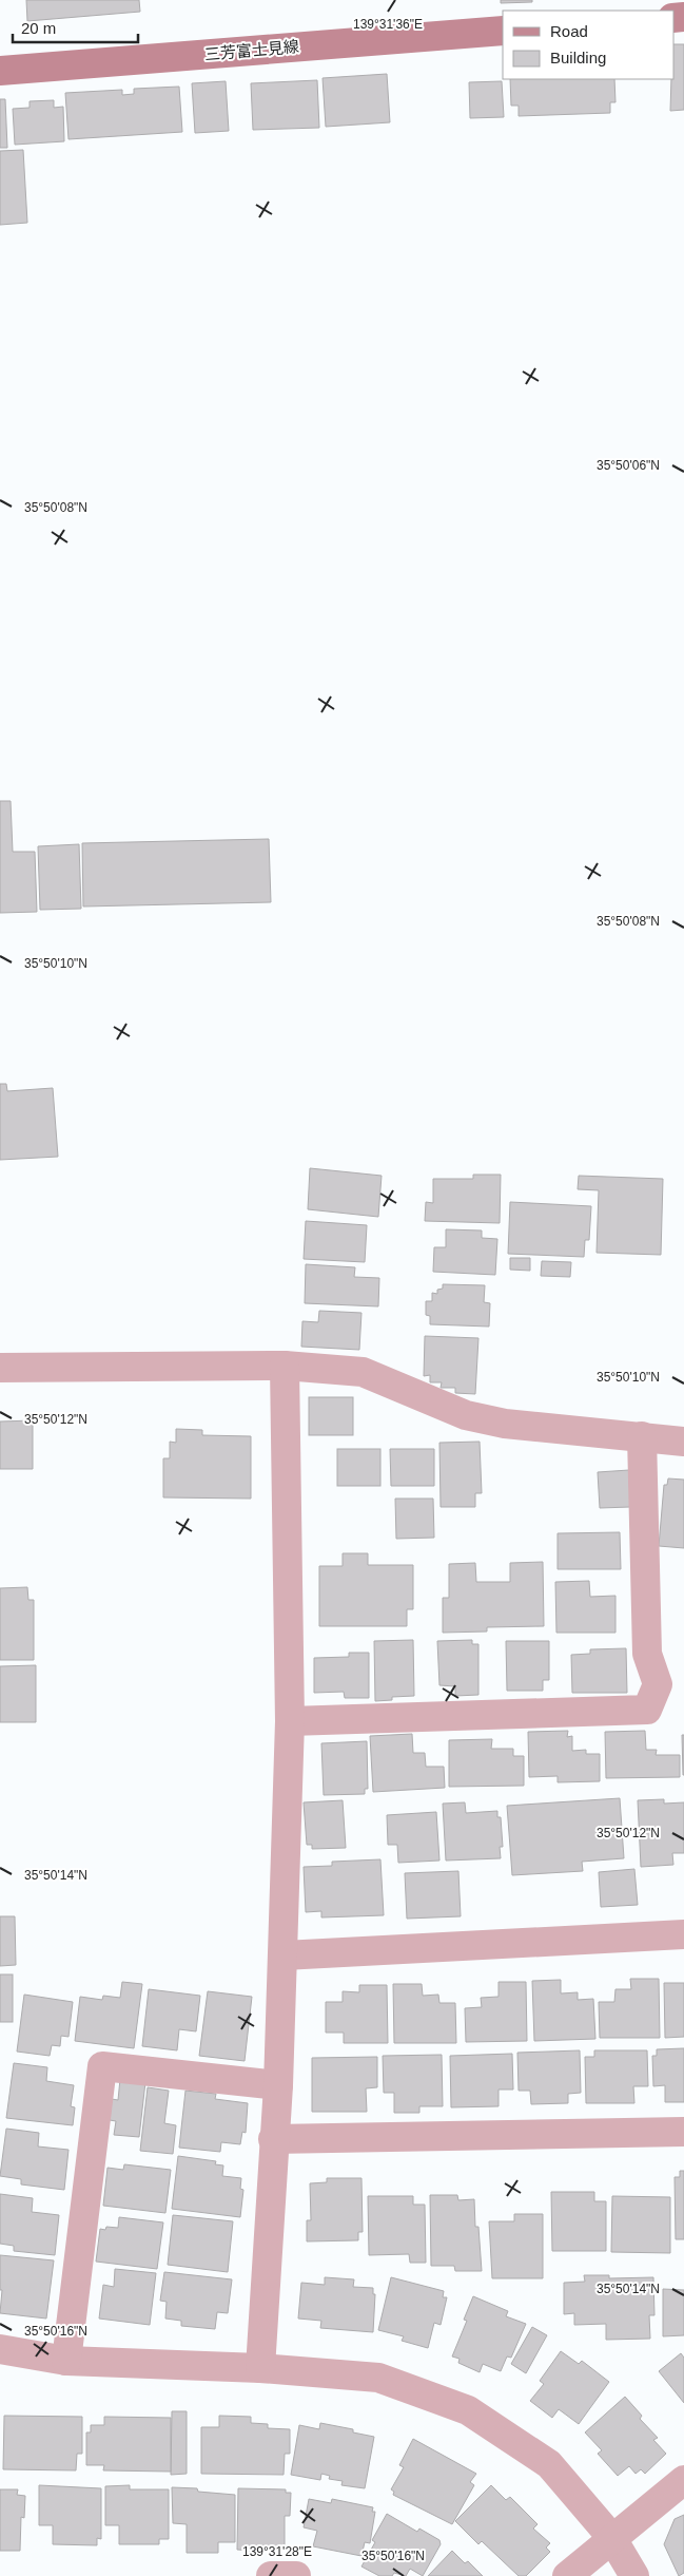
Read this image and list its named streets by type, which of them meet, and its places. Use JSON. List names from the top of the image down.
{
  "streets": {
    "main road": ["三芳富士見線"]
  },
  "legend": ["Road", "Building"],
  "scale_bar": "20 m",
  "coordinates": [
    "139°31'36\"E",
    "35°50'06\"N",
    "35°50'08\"N",
    "35°50'10\"N",
    "35°50'12\"N",
    "35°50'14\"N",
    "35°50'16\"N",
    "139°31'28\"E"
  ]
}
